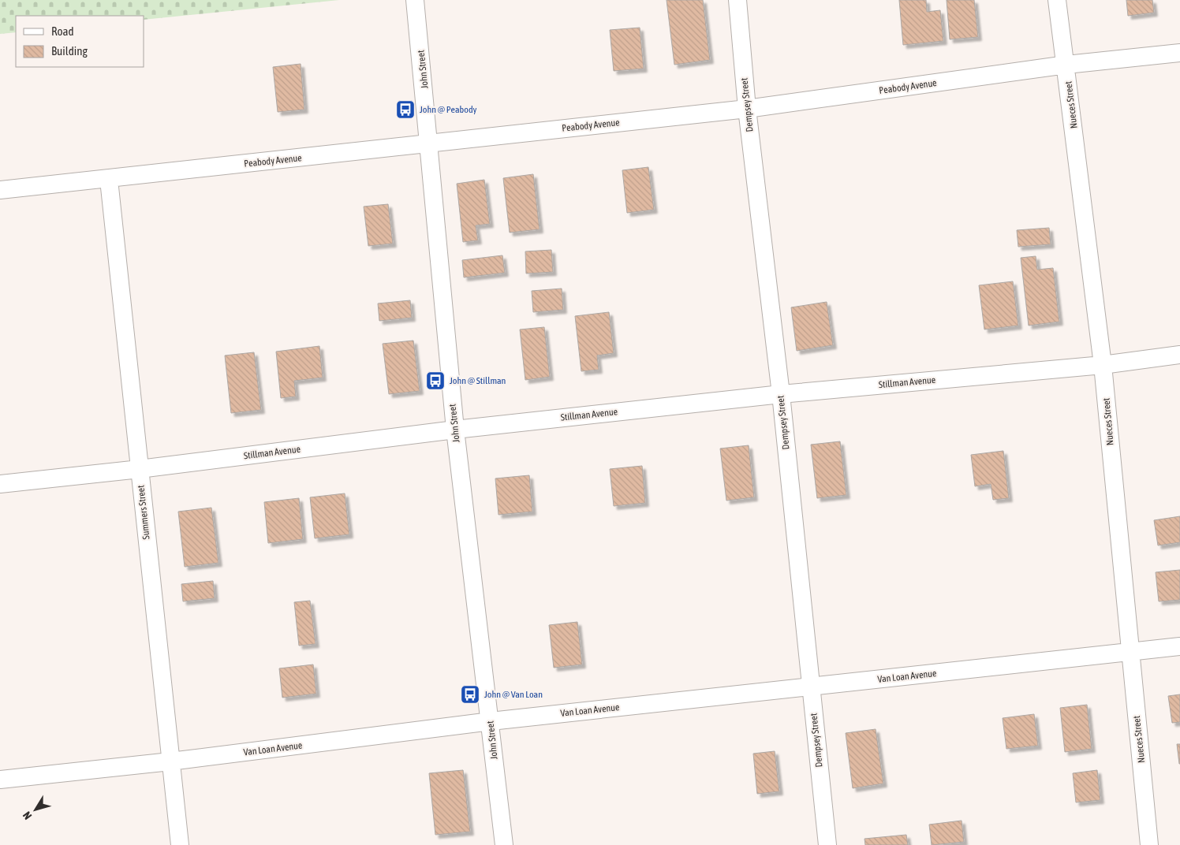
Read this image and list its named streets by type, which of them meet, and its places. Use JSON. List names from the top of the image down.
{
  "streets": {
    "street": [
      "John Street",
      "Peabody Avenue",
      "Dempsey Street",
      "Nueces Street",
      "Stillman Avenue",
      "Summers Street",
      "Van Loan Avenue"
    ]
  },
  "crossings": [
    ["John Street", "Peabody Avenue"],
    ["John Street", "Stillman Avenue"],
    ["John Street", "Van Loan Avenue"],
    ["Peabody Avenue", "Dempsey Street"],
    ["Peabody Avenue", "Nueces Street"],
    ["Peabody Avenue", "Summers Street"],
    ["Dempsey Street", "Stillman Avenue"],
    ["Dempsey Street", "Van Loan Avenue"],
    ["Nueces Street", "Stillman Avenue"],
    ["Nueces Street", "Van Loan Avenue"],
    ["Stillman Avenue", "Summers Street"],
    ["Summers Street", "Van Loan Avenue"]
  ],
  "places": {
    "bus stop": ["John @ Peabody", "John @ Stillman", "John @ Van Loan"]
  },
  "legend": ["Road", "Building"],
  "north": "bottom left"
}
